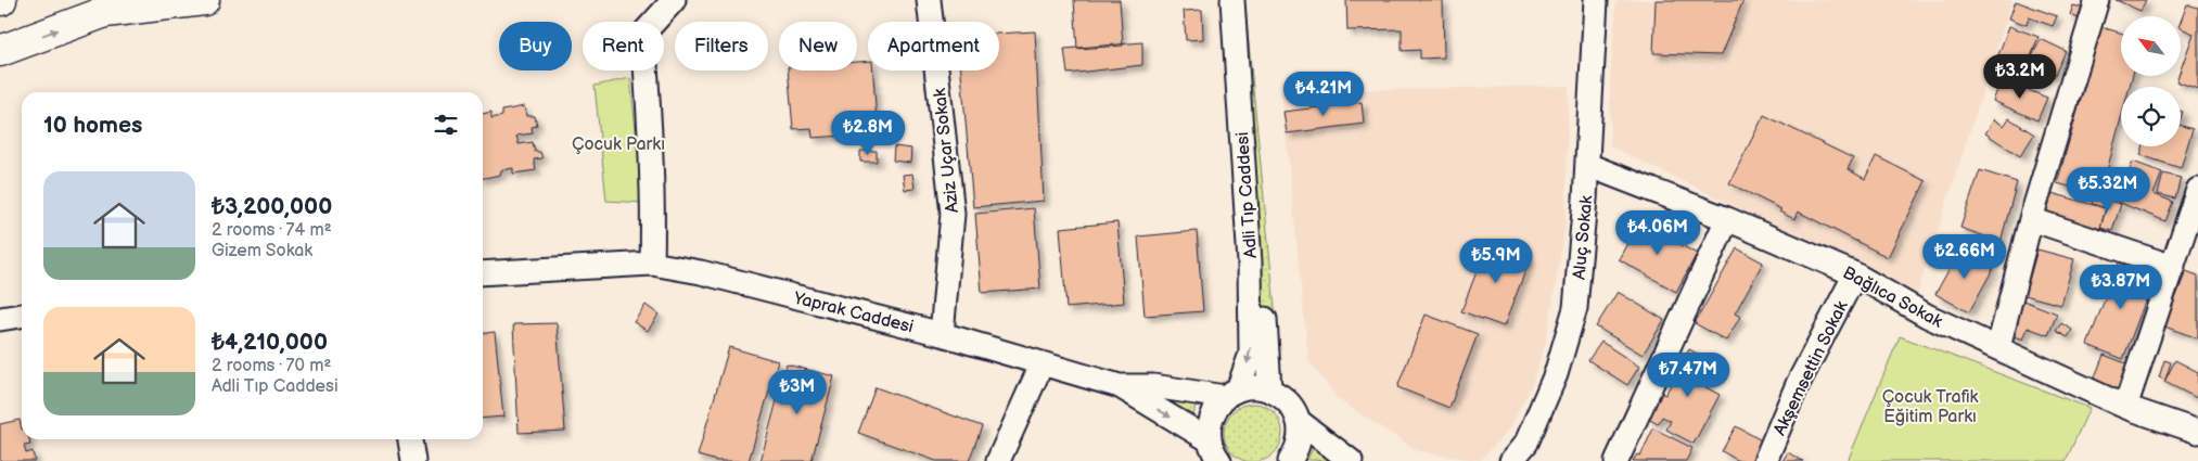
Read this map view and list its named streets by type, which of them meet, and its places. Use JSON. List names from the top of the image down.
{
  "streets": {
    "street": [
      "Aziz Uçar Sokak",
      "Adli Tıp Caddesi",
      "Aluç Sokak",
      "Bağlıca Sokak",
      "Yaprak Caddesi",
      "Akşemsettin Sokak"
    ]
  },
  "crossings": [
    ["Aziz Uçar Sokak", "Yaprak Caddesi"],
    ["Adli Tıp Caddesi", "Yaprak Caddesi"],
    ["Aluç Sokak", "Bağlıca Sokak"],
    ["Bağlıca Sokak", "Akşemsettin Sokak"]
  ],
  "parks": ["Çocuk Parkı", "Çocuk Trafik Eğitim Parkı"],
  "north": "top left",
  "page": {
    "chip": [
      "Buy",
      "Rent",
      "Filters",
      "New",
      "Apartment"
    ],
    "price": [
      "₺3.2M",
      "₺4.21M",
      "₺2.8M",
      "₺5.32M",
      "₺4.06M",
      "₺2.66M",
      "₺5.9M",
      "₺3.87M",
      "₺7.47M",
      "₺3M"
    ],
    "heading": "10 homes",
    "list": [
      {
        "name": "₺3,200,000",
        "note": "2 rooms · 74 m² · Gizem Sokak"
      },
      {
        "name": "₺4,210,000",
        "note": "2 rooms · 70 m² · Adli Tıp Caddesi"
      }
    ]
  }
}
